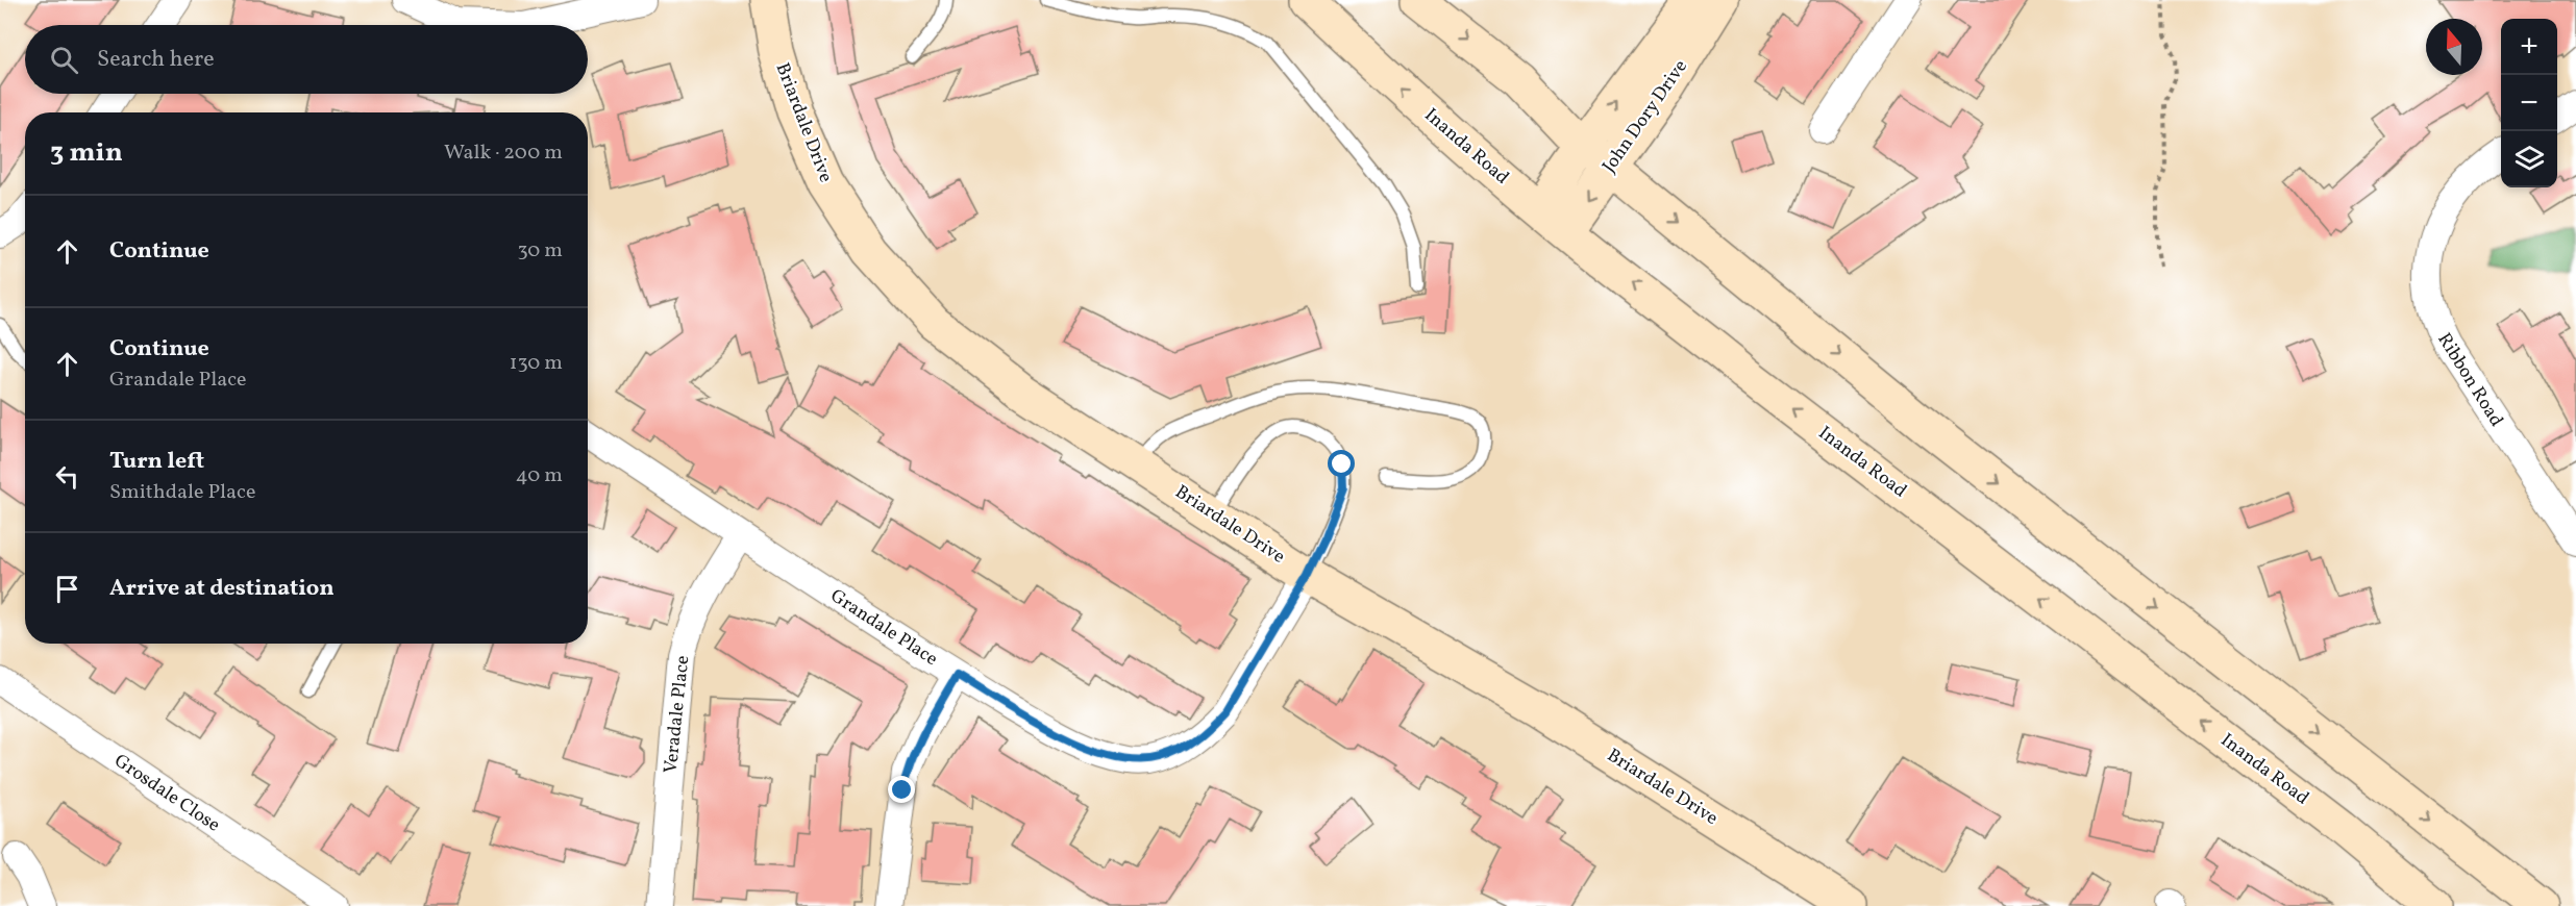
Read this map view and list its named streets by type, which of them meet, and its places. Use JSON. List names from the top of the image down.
{
  "streets": {
    "main road": ["John Dory Drive", "Briardale Drive", "Inanda Road"],
    "street": [
      "Ribbon Road",
      "Grandale Place",
      "Veradale Place",
      "Grosdale Close"
    ]
  },
  "crossings": [
    ["John Dory Drive", "Inanda Road"],
    ["Briardale Drive", "Grandale Place"],
    ["Grandale Place", "Veradale Place"]
  ],
  "north": "top",
  "page": {
    "map_buttons": ["+", "−"],
    "search": "Search here",
    "heading": ["3 min", "Walk · 200 m"],
    "list": [
      ["Continue", "30 m"],
      ["Continue", "Grandale Place", "130 m"],
      ["Turn left", "Smithdale Place", "40 m"],
      "Arrive at destination"
    ]
  }
}
